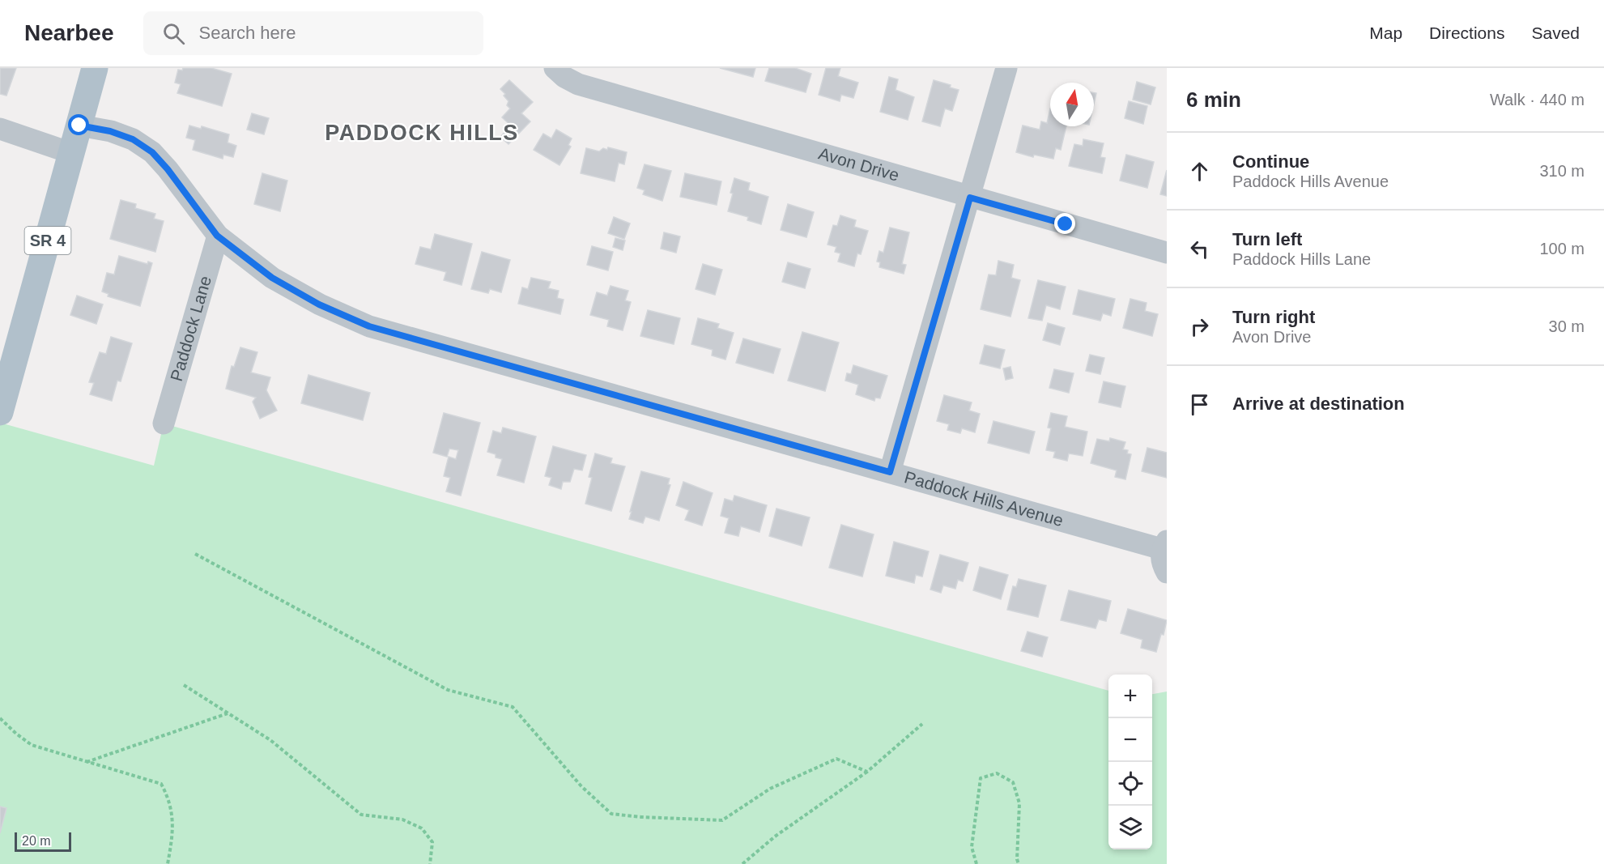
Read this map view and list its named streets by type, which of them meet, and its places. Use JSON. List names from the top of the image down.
{
  "streets": {
    "main road": ["SR 4"],
    "street": ["Avon Drive", "Paddock Lane", "Paddock Hills Avenue"]
  },
  "crossings": [
    ["SR 4", "Paddock Hills Avenue"],
    ["Paddock Lane", "Paddock Hills Avenue"]
  ],
  "districts": ["PADDOCK HILLS"],
  "scale_bar": "20 m",
  "north": "top",
  "page": {
    "header": "Nearbee",
    "search": "Search here",
    "nav": ["Map", "Directions", "Saved"],
    "heading": ["6 min", "Walk · 440 m"],
    "list": [
      ["Continue", "Paddock Hills Avenue", "310 m"],
      ["Turn left", "Paddock Hills Lane", "100 m"],
      ["Turn right", "Avon Drive", "30 m"],
      "Arrive at destination"
    ],
    "map_buttons": ["+", "−"],
    "scale": "20 m"
  }
}
